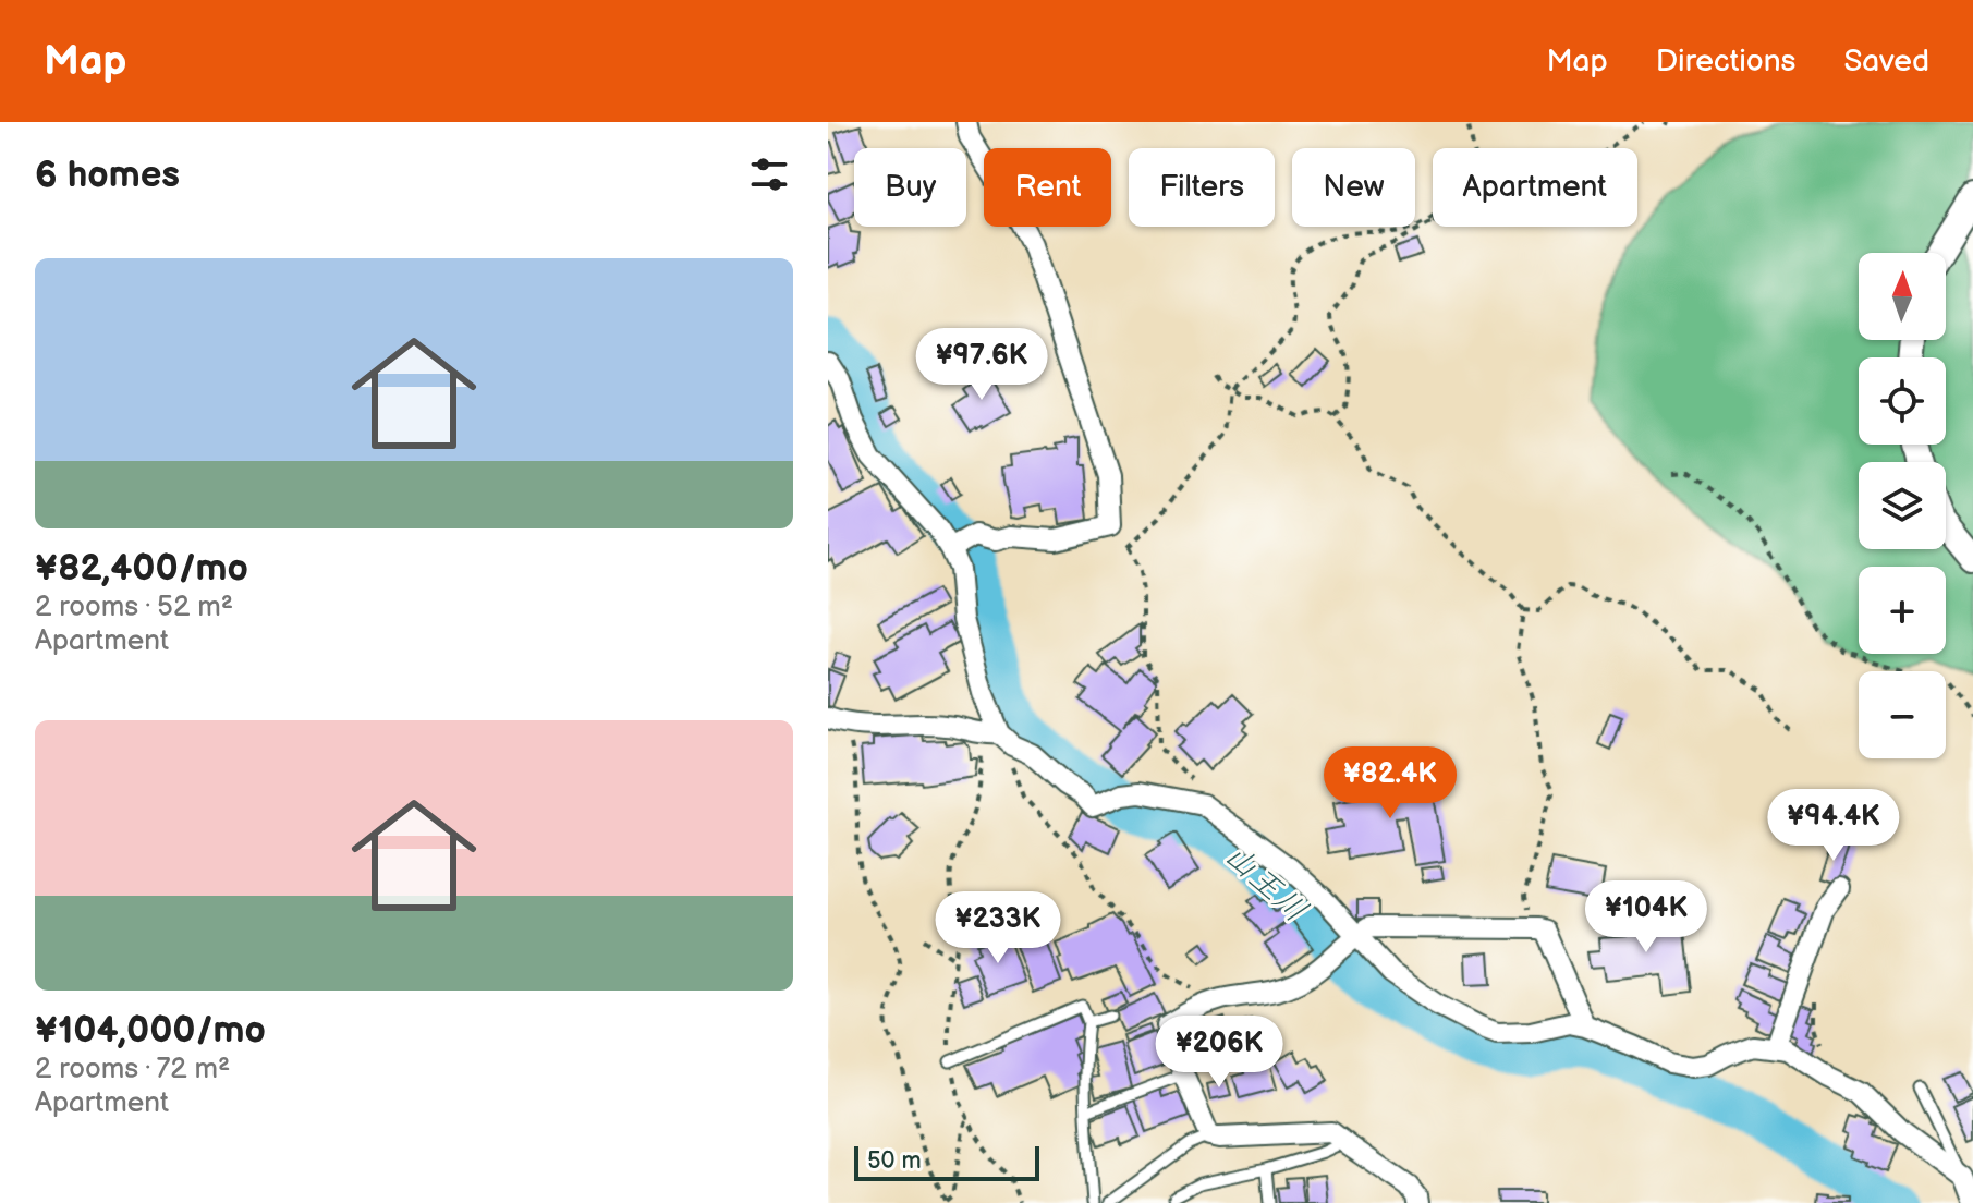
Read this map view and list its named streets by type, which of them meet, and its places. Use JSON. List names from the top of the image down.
{
  "water": ["山王川"],
  "scale_bar": "50 m",
  "north": "top",
  "page": {
    "header": "Map",
    "nav": ["Map", "Directions", "Saved"],
    "heading": "6 homes",
    "chip": [
      "Buy",
      "Rent",
      "Filters",
      "New",
      "Apartment"
    ],
    "list": [
      {
        "name": "¥82,400/mo",
        "note": "2 rooms · 52 m² · Apartment"
      },
      {
        "name": "¥104,000/mo",
        "note": "2 rooms · 72 m² · Apartment"
      }
    ],
    "map_buttons": ["+", "−"],
    "price": [
      "¥97.6K",
      "¥82.4K",
      "¥94.4K",
      "¥104K",
      "¥233K",
      "¥206K"
    ],
    "scale": "50 m"
  }
}
